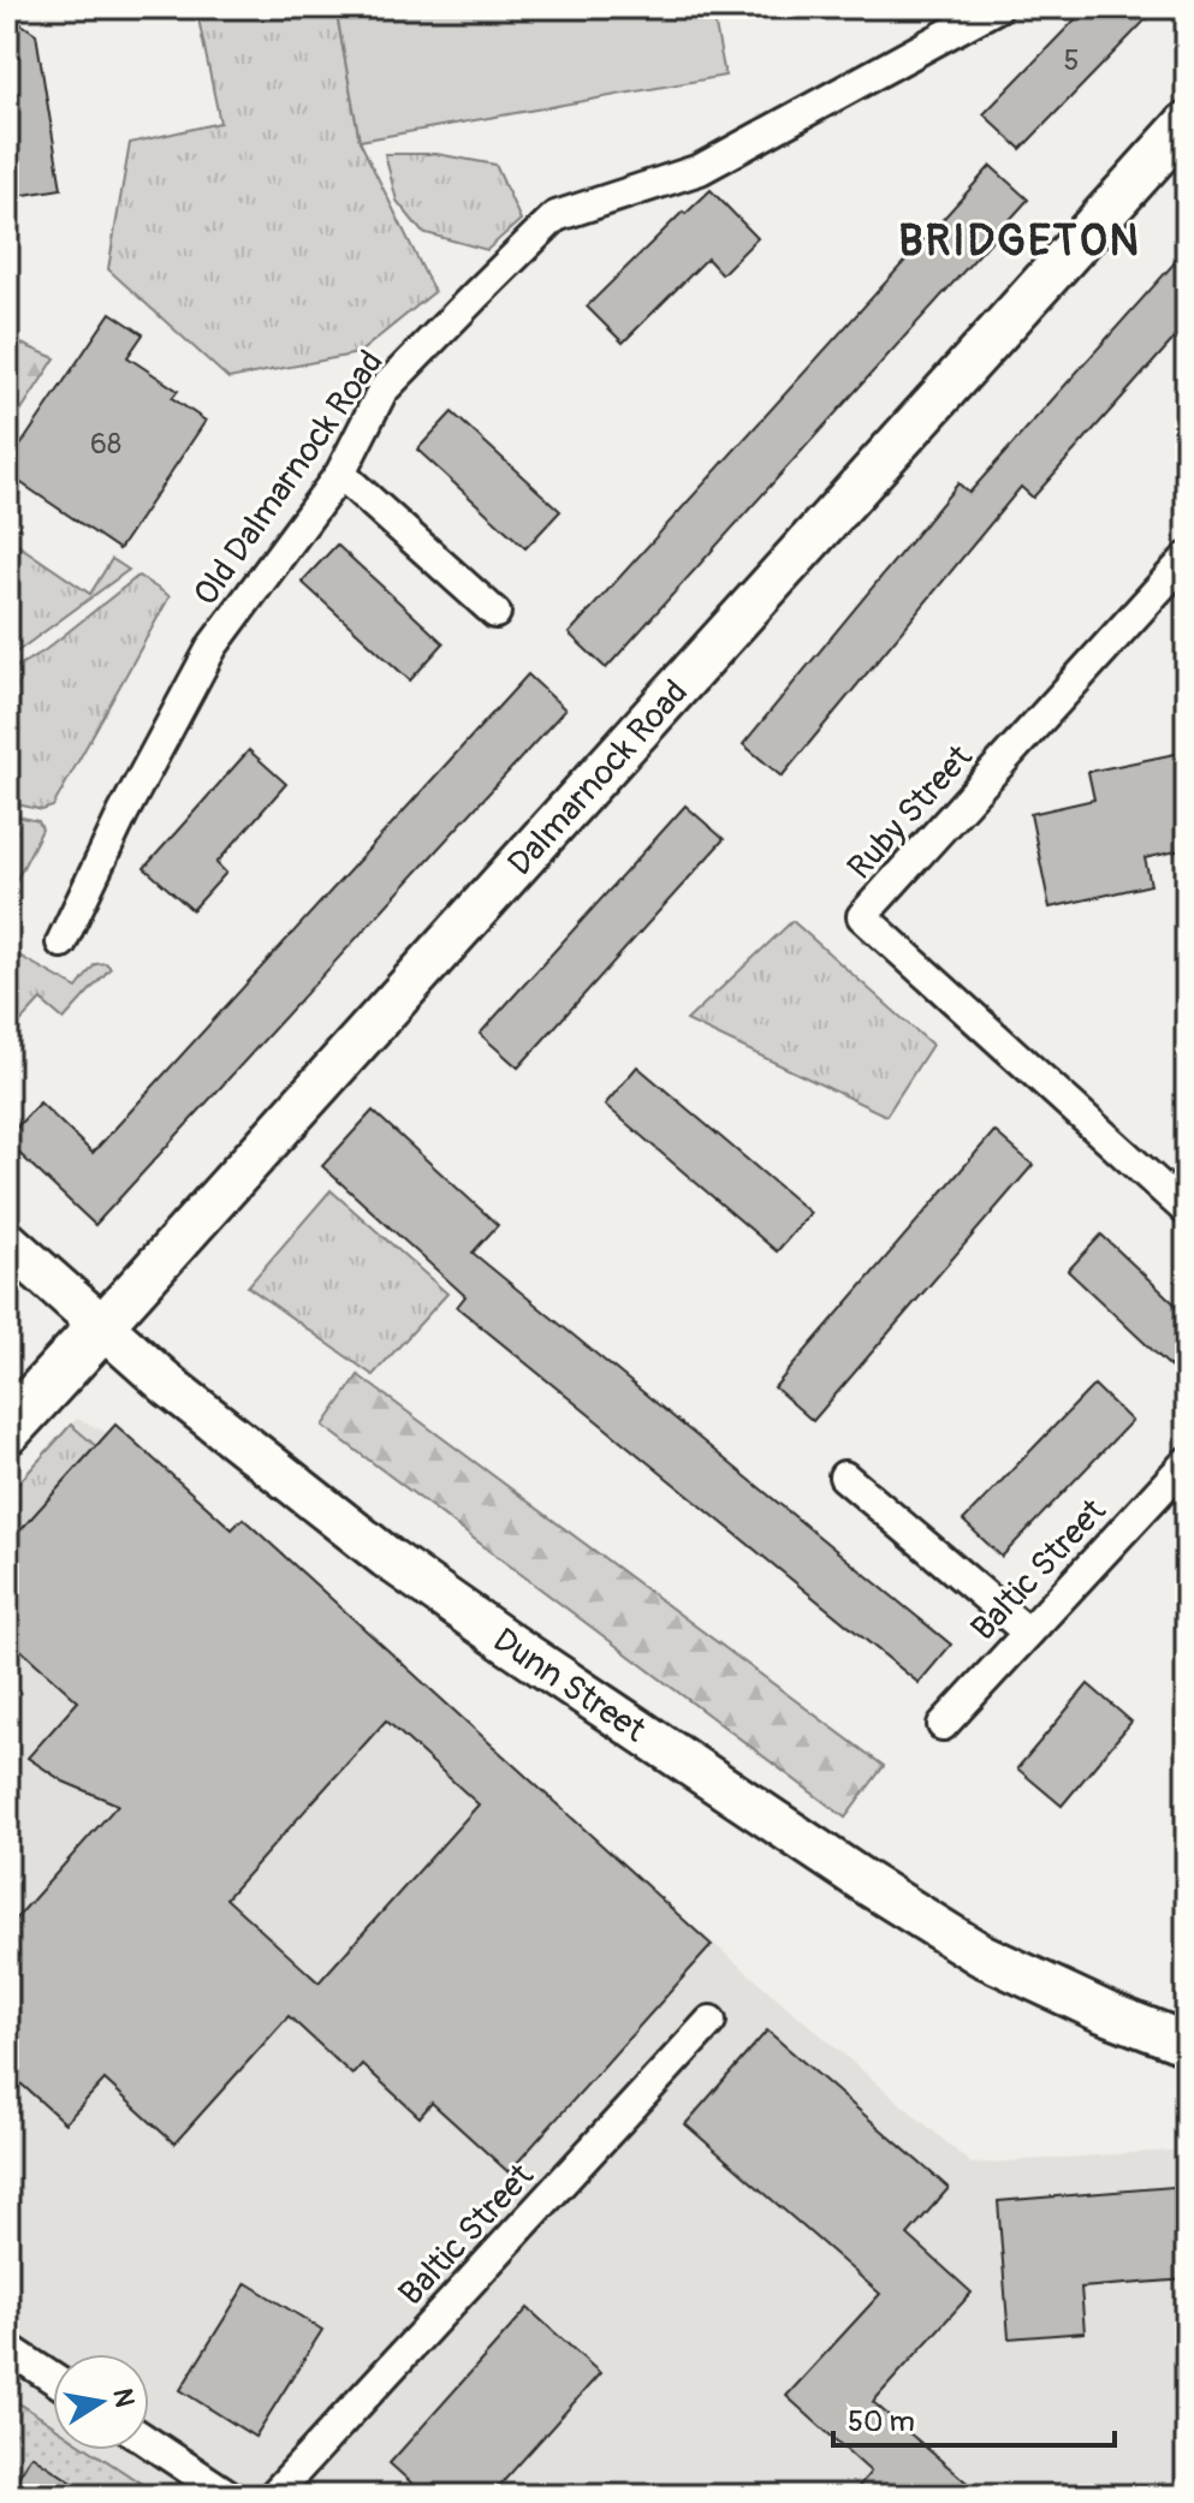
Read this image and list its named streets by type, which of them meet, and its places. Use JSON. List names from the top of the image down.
{
  "streets": {
    "main road": ["Dalmarnock Road"],
    "street": [
      "Old Dalmarnock Road",
      "Ruby Street",
      "Baltic Street",
      "Dunn Street"
    ]
  },
  "crossings": [
    ["Dalmarnock Road", "Dunn Street"]
  ],
  "districts": ["BRIDGETON"],
  "house_numbers": ["5", "68"],
  "scale_bar": "50 m",
  "north": "right"
}
